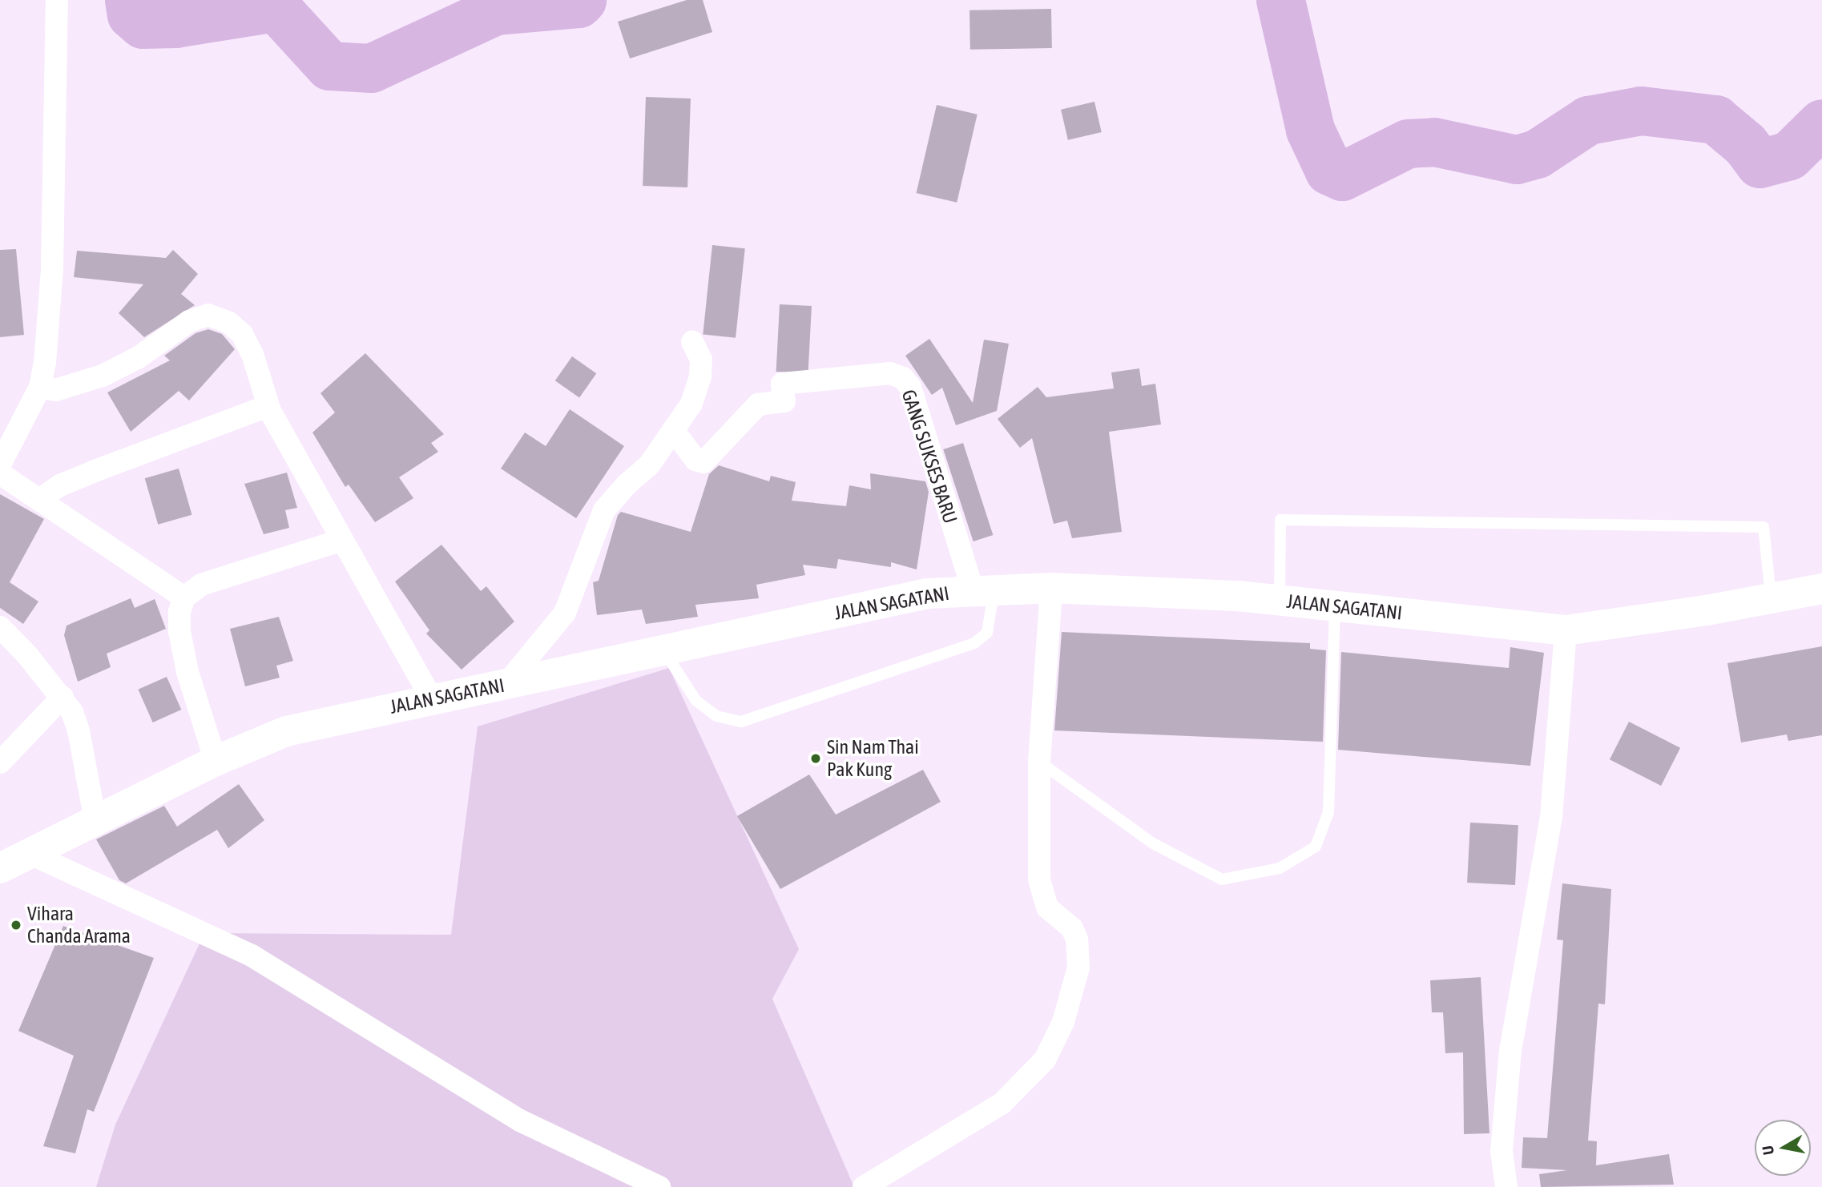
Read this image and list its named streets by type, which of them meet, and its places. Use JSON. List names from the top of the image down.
{
  "streets": {
    "street": ["GANG SUKSES BARU", "JALAN SAGATANI"]
  },
  "crossings": [
    ["GANG SUKSES BARU", "JALAN SAGATANI"]
  ],
  "places": ["Sin Nam Thai Pak Kung", "Vihara Chanda Arama"],
  "north": "left"
}
